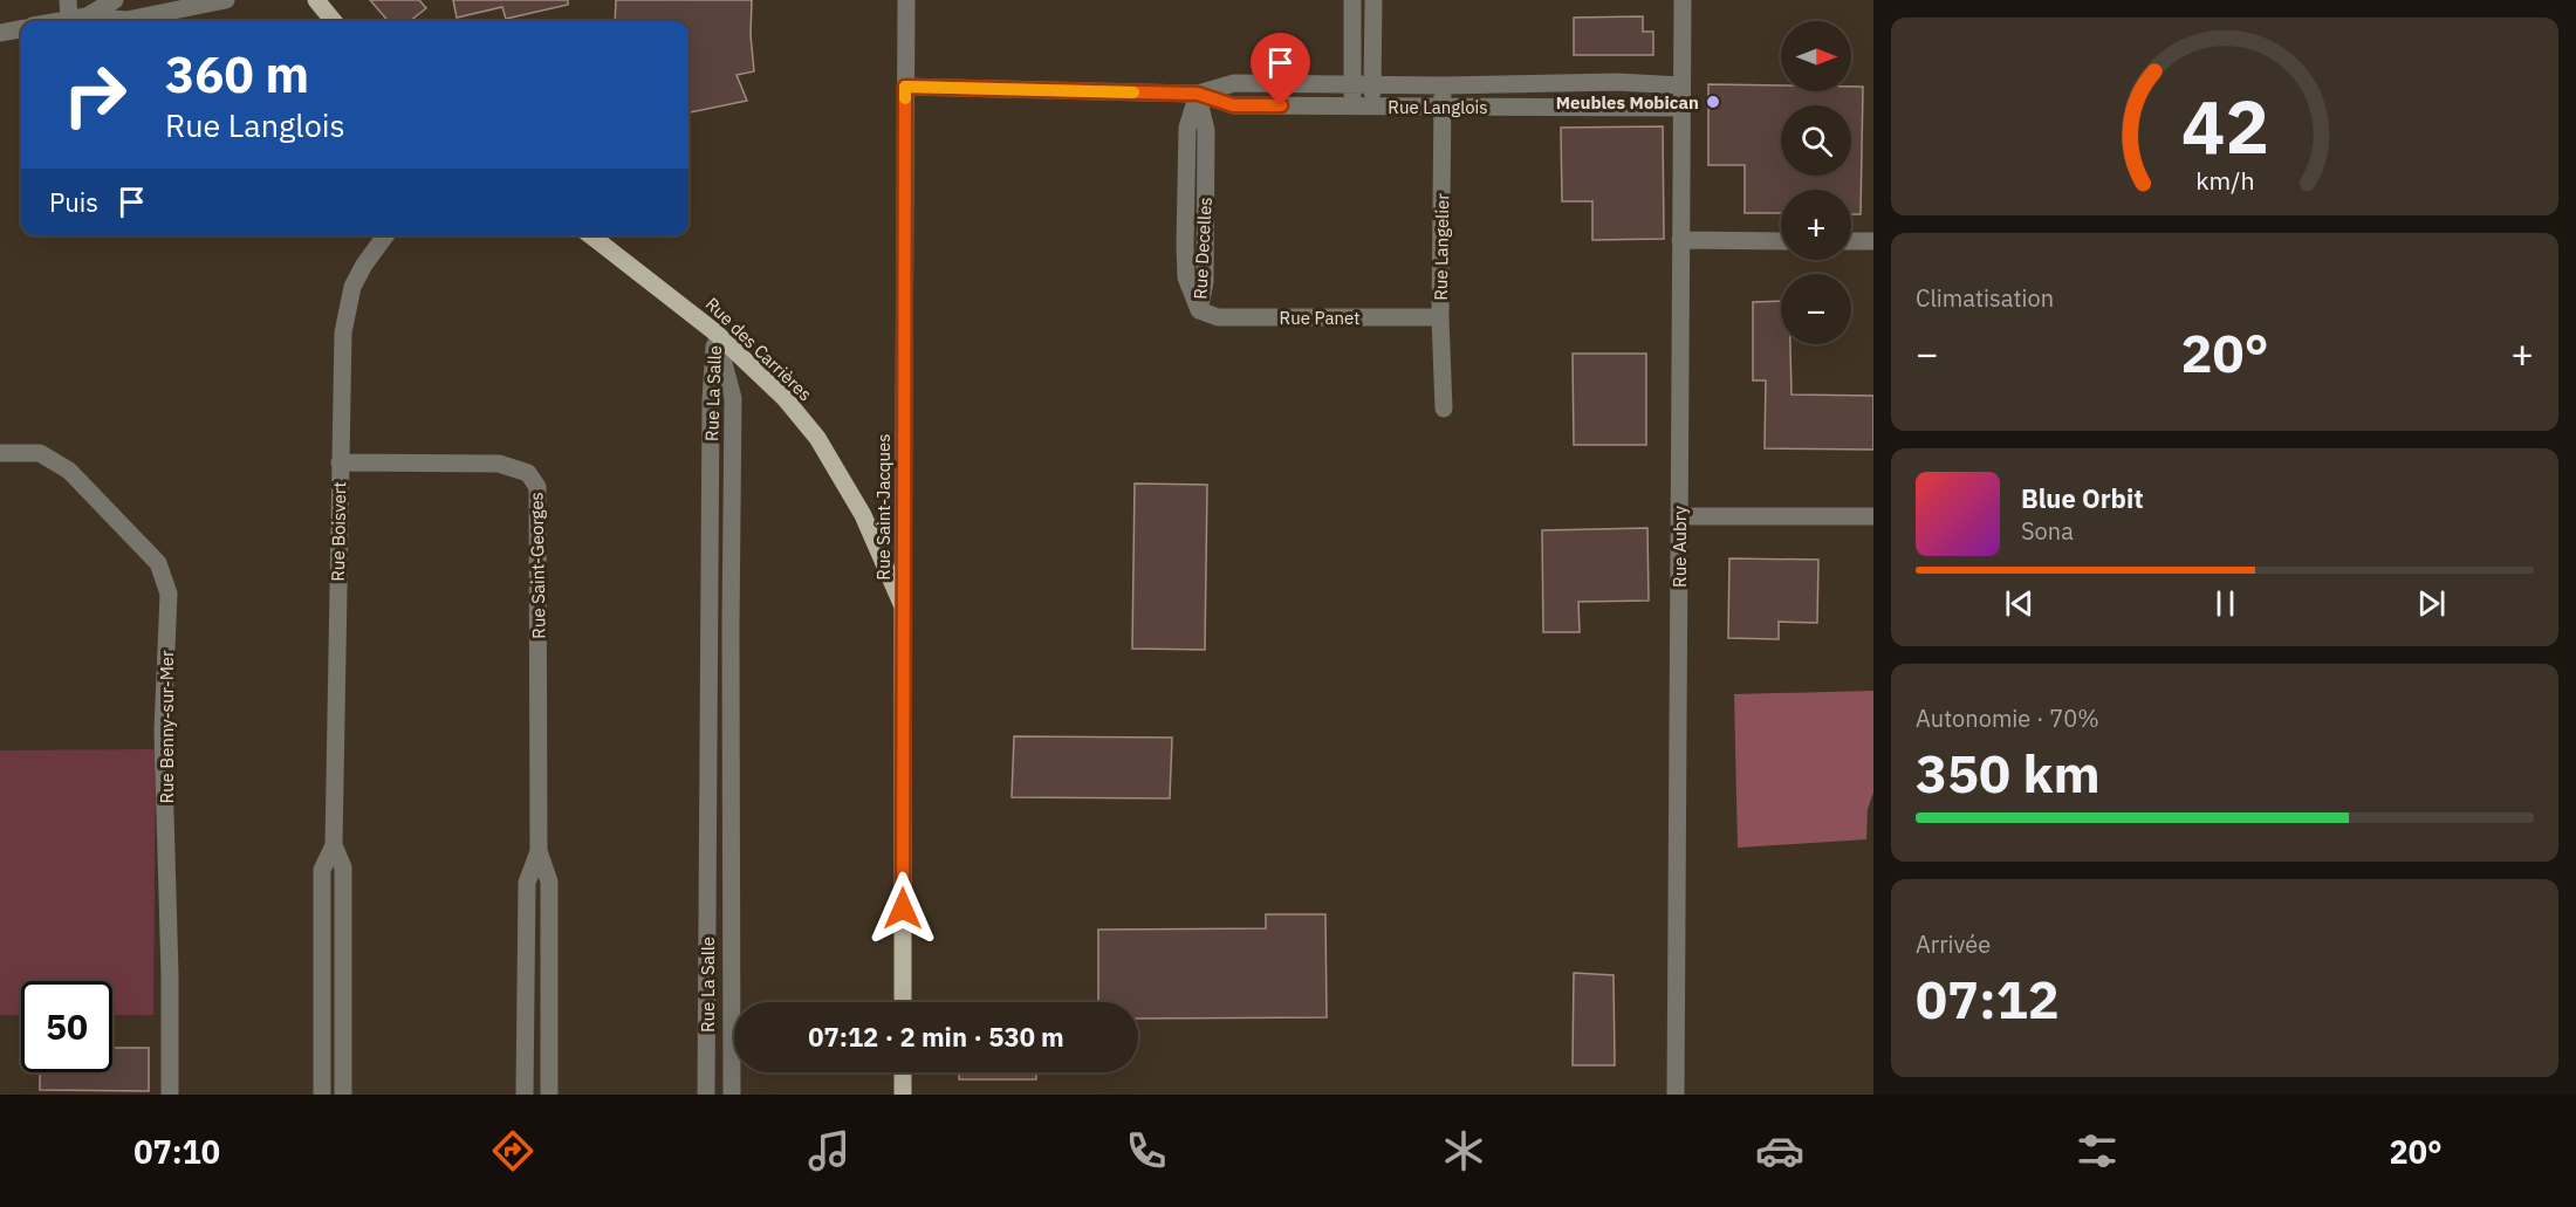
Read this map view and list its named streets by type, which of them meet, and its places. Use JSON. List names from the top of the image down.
{
  "streets": {
    "main road": ["Rue des Carrières", "Rue Saint-Jacques"],
    "street": [
      "Rue Langlois",
      "Rue Langelier",
      "Rue Decelles",
      "Rue Panet",
      "Rue La Salle",
      "Rue Boisvert",
      "Rue Aubry",
      "Rue Saint-Georges",
      "Rue Benny-sur-Mer"
    ]
  },
  "crossings": [
    ["Rue Langlois", "Rue Langelier"],
    ["Rue Langlois", "Rue Decelles"],
    ["Rue Langlois", "Rue Saint-Jacques"],
    ["Rue Langlois", "Rue Aubry"],
    ["Rue Langelier", "Rue Panet"],
    ["Rue Decelles", "Rue Panet"],
    ["Rue des Carrières", "Rue La Salle"],
    ["Rue des Carrières", "Rue Saint-Jacques"],
    ["Rue Boisvert", "Rue Saint-Georges"]
  ],
  "places": ["Meubles Mobican"],
  "north": "right",
  "page": {
    "map_buttons": ["+", "−"],
    "turn": ["360 m", "Rue Langlois"],
    "then": "Puis",
    "tile": [
      "Climatisation",
      ["Autonomie · 70%", "350 km"],
      ["Arrivée", "07:12"]
    ],
    "heat": ["−", "20°", "+"],
    "song": ["Blue Orbit", "Sona"],
    "limit": "50",
    "trip": "07:12 · 2 min · 530 m",
    "tabs": ["07:10", "20°"],
    "gauge": ["42", "km/h"]
  }
}
